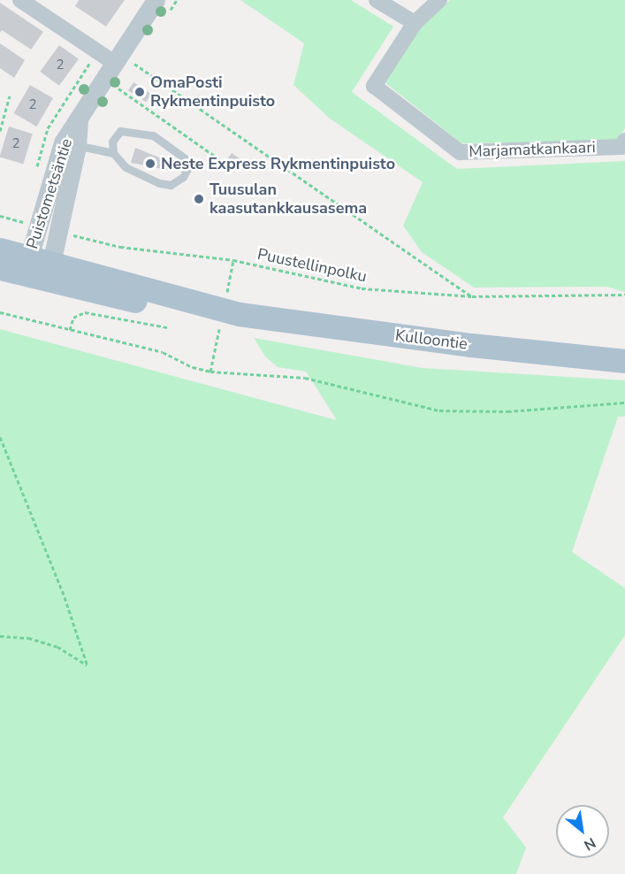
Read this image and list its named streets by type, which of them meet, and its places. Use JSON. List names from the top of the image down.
{
  "streets": {
    "main road": ["Kulloontie"],
    "street": ["Marjamatkankaari", "Puistometsäntie"],
    "path": ["Puustellinpolku"]
  },
  "crossings": [
    ["Puistometsäntie", "Puustellinpolku"],
    ["Puistometsäntie", "Kulloontie"]
  ],
  "places": ["OmaPosti Rykmentinpuisto", "Neste Express Rykmentinpuisto", "Tuusulan kaasutankkausasema"],
  "house_numbers": ["2", "2", "2"],
  "north": "bottom right"
}
